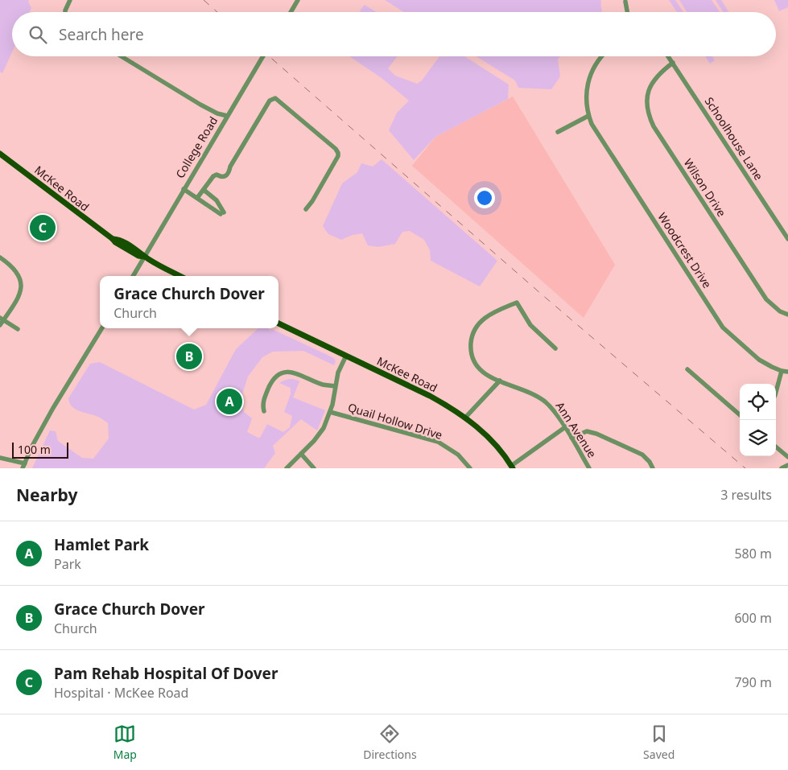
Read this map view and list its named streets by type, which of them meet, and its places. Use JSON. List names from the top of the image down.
{
  "streets": {
    "main road": ["McKee Road"],
    "street": [
      "Schoolhouse Lane",
      "College Road",
      "Wilson Drive",
      "Woodcrest Drive",
      "Quail Hollow Drive",
      "Ann Avenue"
    ]
  },
  "crossings": [
    ["Schoolhouse Lane", "Wilson Drive"],
    ["College Road", "McKee Road"]
  ],
  "scale_bar": "100 m",
  "page": {
    "search": "Search here",
    "pins": ["C", "B", "A"],
    "popup": ["Grace Church Dover", "Church"],
    "scale": "100 m",
    "heading": ["Nearby", "3 results"],
    "list": [
      {
        "mark": "A",
        "name": "Hamlet Park",
        "note": "Park",
        "value": "580 m"
      },
      {
        "mark": "B",
        "name": "Grace Church Dover",
        "note": "Church",
        "value": "600 m"
      },
      {
        "mark": "C",
        "name": "Pam Rehab Hospital Of Dover",
        "note": "Hospital · McKee Road",
        "value": "790 m"
      }
    ],
    "nav": ["Map", "Directions", "Saved"]
  }
}
